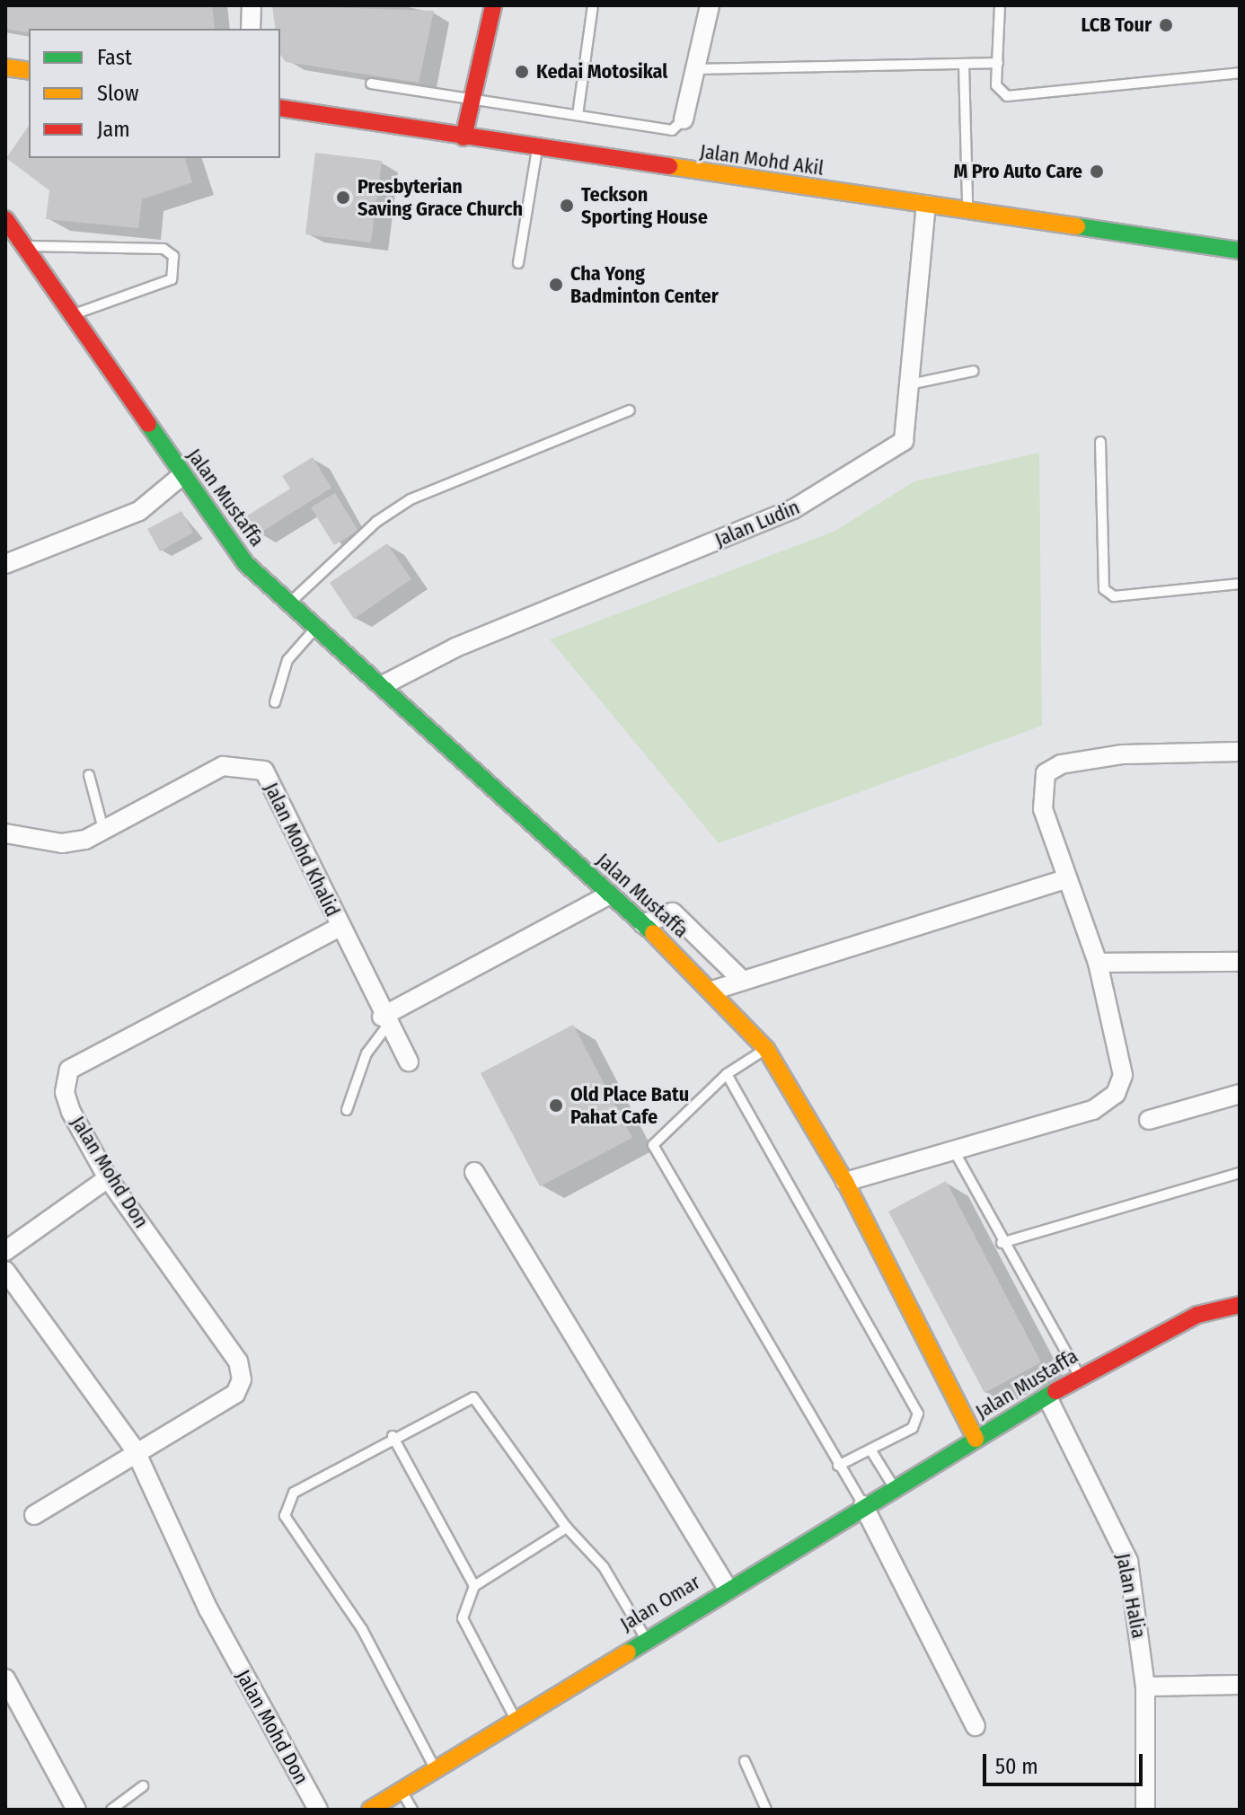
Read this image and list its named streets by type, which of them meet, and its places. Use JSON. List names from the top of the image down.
{
  "streets": {
    "street": [
      "Jalan Mohd Akil",
      "Jalan Mustaffa",
      "Jalan Ludin",
      "Jalan Mohd Khalid",
      "Jalan Mohd Don",
      "Jalan Halia",
      "Jalan Omar"
    ]
  },
  "crossings": [
    ["Jalan Mohd Akil", "Jalan Ludin"],
    ["Jalan Mustaffa", "Jalan Ludin"],
    ["Jalan Mustaffa", "Jalan Halia"],
    ["Jalan Mustaffa", "Jalan Omar"],
    ["Jalan Mohd Khalid", "Jalan Mohd Don"]
  ],
  "places": [
    "LCB Tour",
    "Kedai Motosikal",
    "M Pro Auto Care",
    "Presbyterian Saving Grace Church",
    "Teckson Sporting House",
    "Cha Yong Badminton Center",
    "Old Place Batu Pahat Cafe"
  ],
  "legend": ["Fast", "Slow", "Jam"],
  "scale_bar": "50 m"
}
